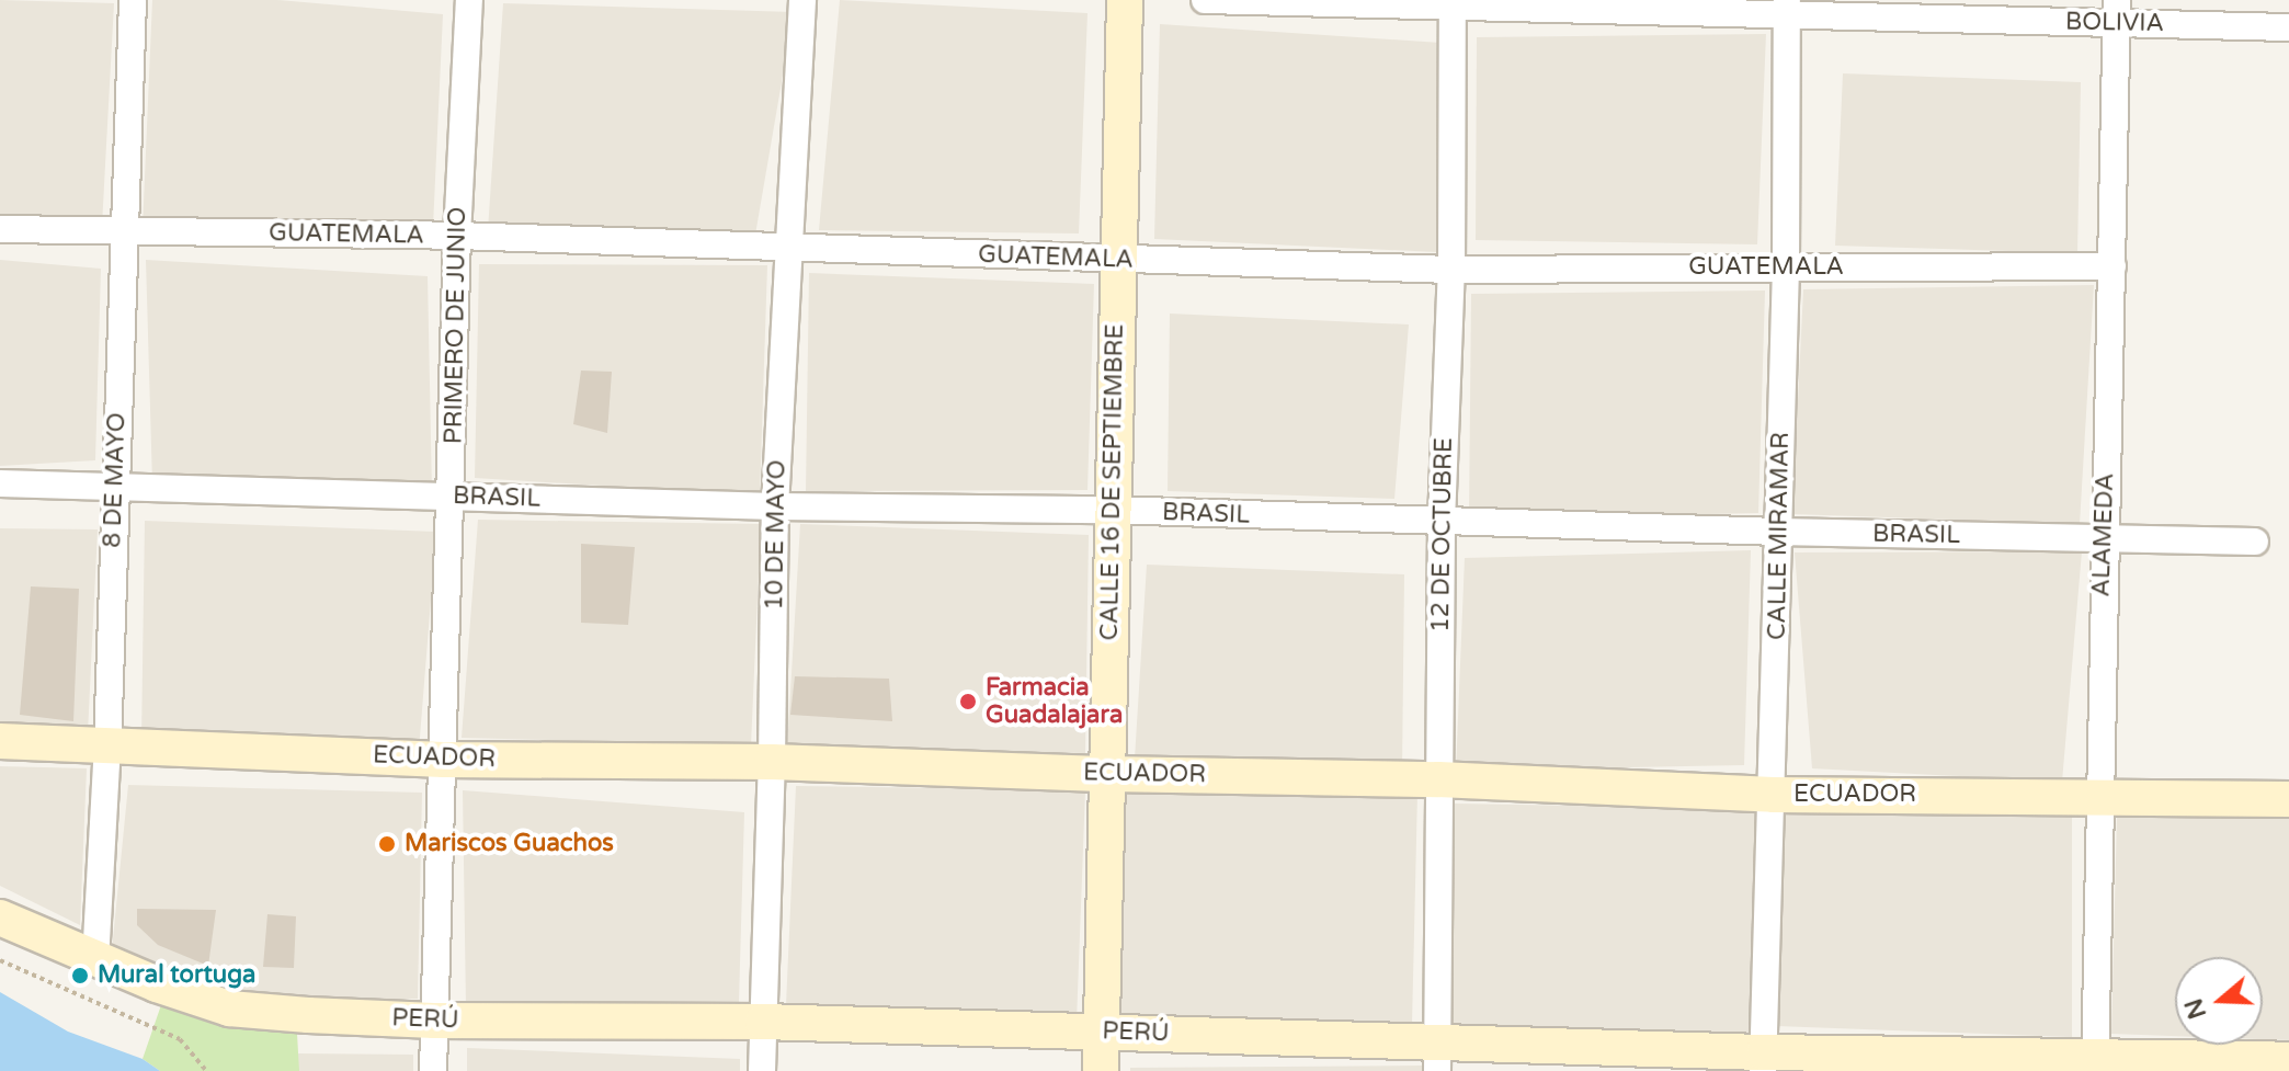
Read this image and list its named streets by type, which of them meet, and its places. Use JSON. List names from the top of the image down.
{
  "streets": {
    "street": [
      "BOLIVIA",
      "GUATEMALA",
      "PRIMERO DE JUNIO",
      "8 DE MAYO",
      "CALLE 16 DE SEPTIEMBRE",
      "BRASIL",
      "10 DE MAYO",
      "12 DE OCTUBRE",
      "ALAMEDA",
      "CALLE MIRAMAR",
      "ECUADOR",
      "PERÚ"
    ]
  },
  "crossings": [
    ["BOLIVIA", "12 DE OCTUBRE"],
    ["BOLIVIA", "ALAMEDA"],
    ["BOLIVIA", "CALLE MIRAMAR"],
    ["GUATEMALA", "PRIMERO DE JUNIO"],
    ["GUATEMALA", "8 DE MAYO"],
    ["GUATEMALA", "CALLE 16 DE SEPTIEMBRE"],
    ["GUATEMALA", "10 DE MAYO"],
    ["GUATEMALA", "12 DE OCTUBRE"],
    ["GUATEMALA", "ALAMEDA"],
    ["GUATEMALA", "CALLE MIRAMAR"],
    ["PRIMERO DE JUNIO", "BRASIL"],
    ["PRIMERO DE JUNIO", "ECUADOR"],
    ["PRIMERO DE JUNIO", "PERÚ"],
    ["8 DE MAYO", "BRASIL"],
    ["8 DE MAYO", "ECUADOR"],
    ["8 DE MAYO", "PERÚ"],
    ["CALLE 16 DE SEPTIEMBRE", "BRASIL"],
    ["CALLE 16 DE SEPTIEMBRE", "ECUADOR"],
    ["CALLE 16 DE SEPTIEMBRE", "PERÚ"],
    ["BRASIL", "10 DE MAYO"],
    ["BRASIL", "12 DE OCTUBRE"],
    ["BRASIL", "ALAMEDA"],
    ["BRASIL", "CALLE MIRAMAR"],
    ["10 DE MAYO", "ECUADOR"],
    ["10 DE MAYO", "PERÚ"],
    ["12 DE OCTUBRE", "ECUADOR"],
    ["12 DE OCTUBRE", "PERÚ"],
    ["ALAMEDA", "ECUADOR"],
    ["ALAMEDA", "PERÚ"],
    ["CALLE MIRAMAR", "ECUADOR"],
    ["CALLE MIRAMAR", "PERÚ"]
  ],
  "places": ["Farmacia Guadalajara", "Mariscos Guachos", "Mural tortuga"],
  "north": "left"
}
